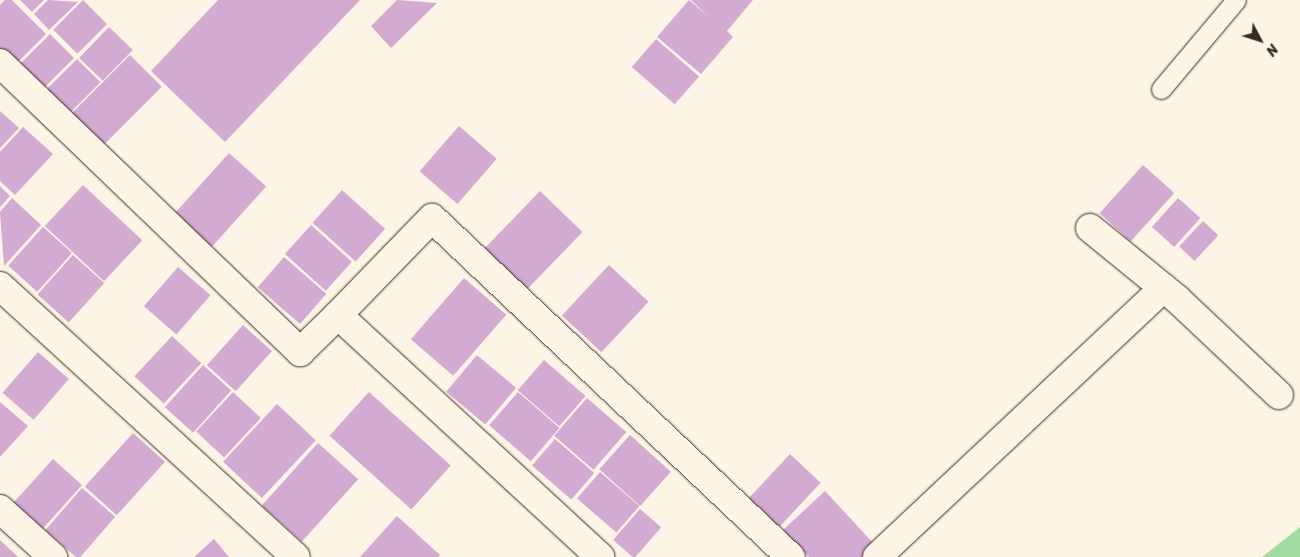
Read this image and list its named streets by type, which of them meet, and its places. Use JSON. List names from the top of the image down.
{
  "north": "bottom right"
}
